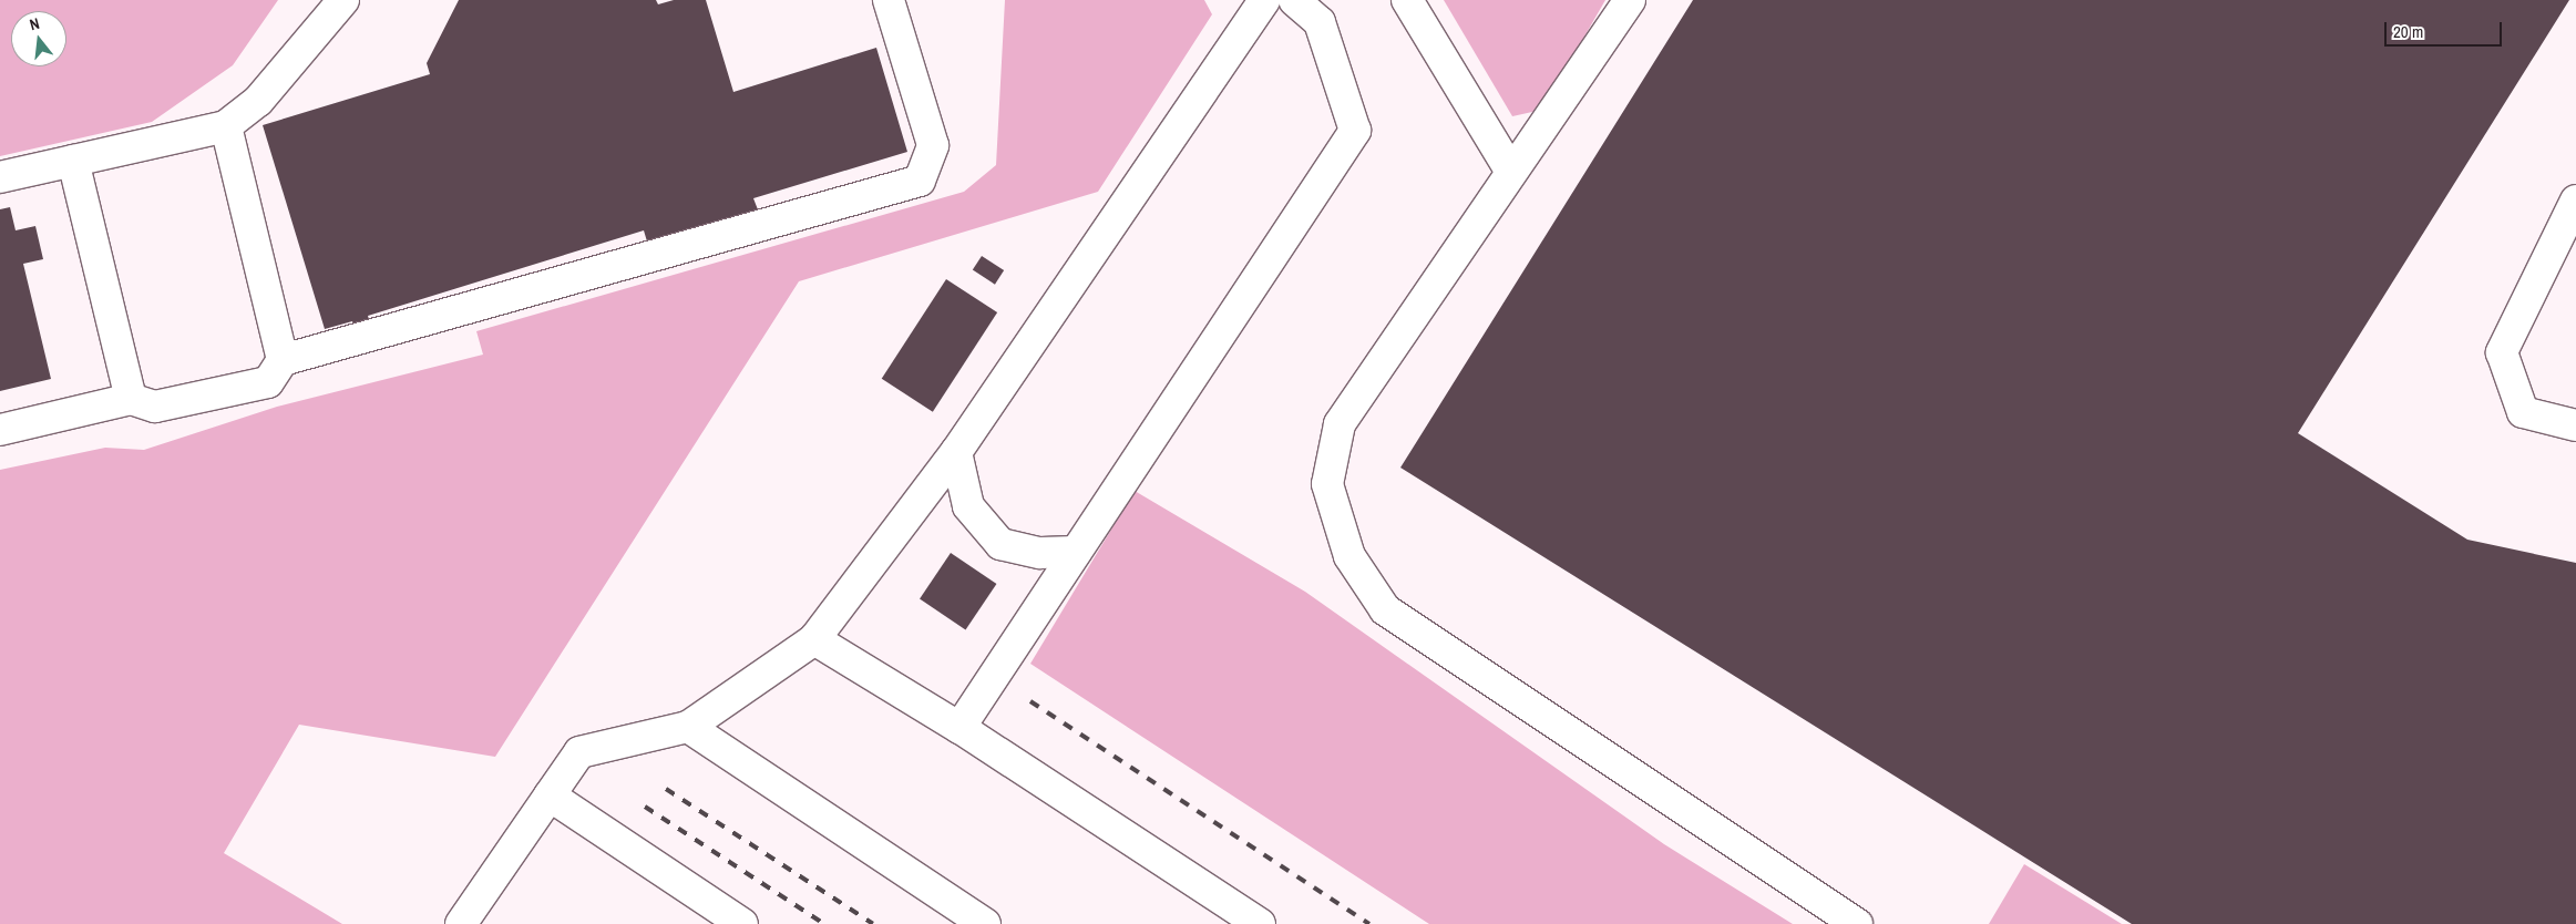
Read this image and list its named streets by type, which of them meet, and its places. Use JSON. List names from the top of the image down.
{
  "scale_bar": "20 m",
  "north": "top"
}
